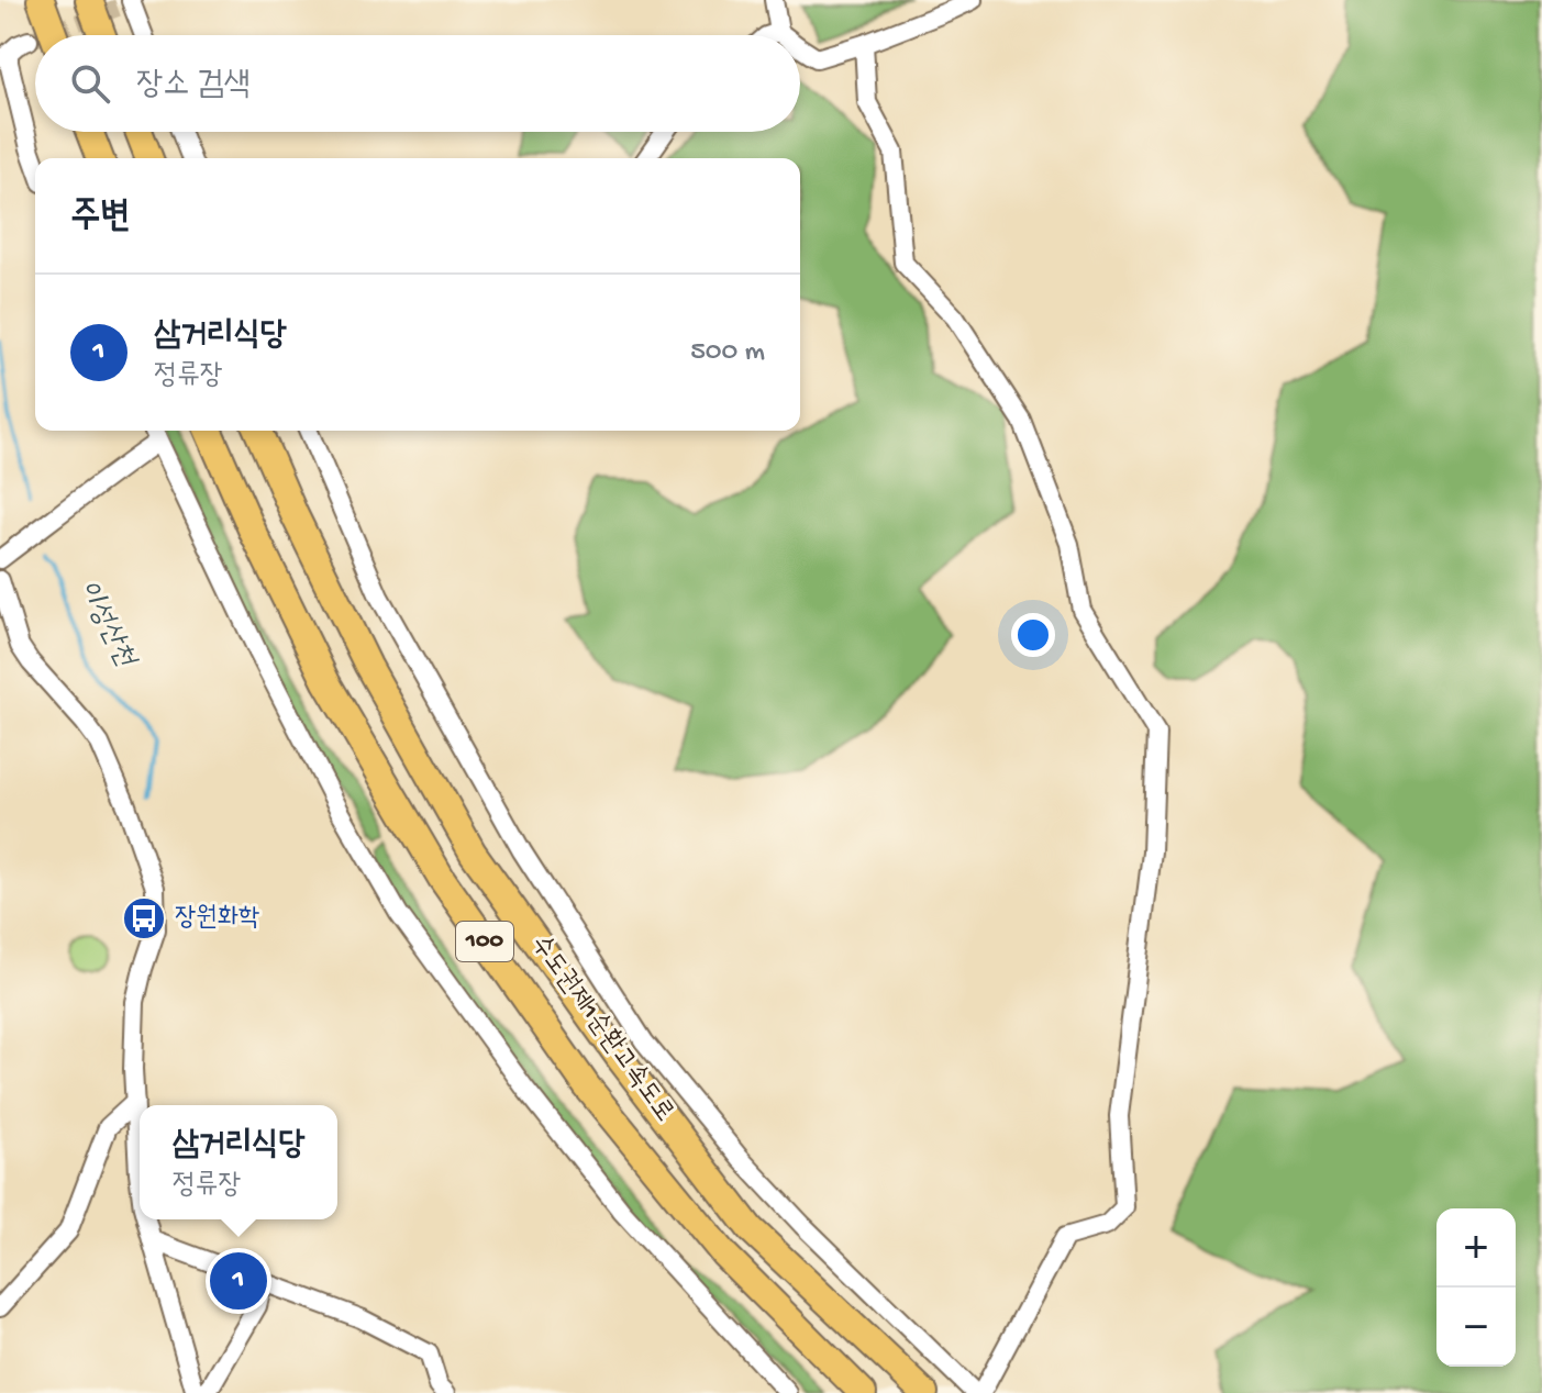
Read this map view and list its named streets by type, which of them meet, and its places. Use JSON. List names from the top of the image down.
{
  "streets": {
    "highway": ["100", "수도권제1순환고속도로"]
  },
  "water": ["이성산천"],
  "places": {
    "bus stop": ["장원화학"]
  },
  "page": {
    "search": "장소 검색",
    "heading": "주변",
    "list": [
      {
        "mark": "1",
        "name": "삼거리식당",
        "note": "정류장",
        "value": "500 m"
      }
    ],
    "popup": ["삼거리식당", "정류장"],
    "map_buttons": ["+", "−"],
    "pins": "1"
  }
}
